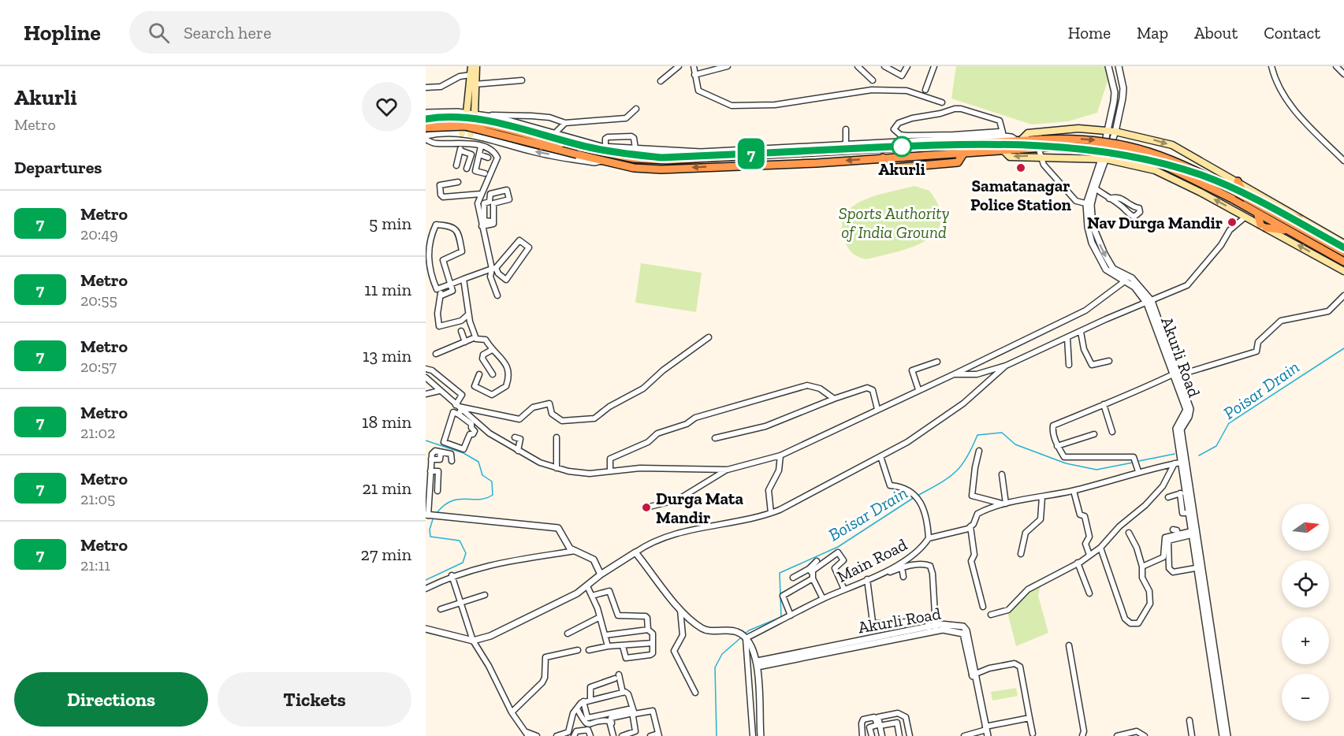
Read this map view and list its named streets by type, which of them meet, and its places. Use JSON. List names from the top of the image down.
{
  "streets": {
    "street": ["Akurli Road", "Main Road"]
  },
  "water": ["Poisar Drain", "Boisar Drain"],
  "parks": ["Sports Authority of India Ground"],
  "places": [
    "Akurli",
    "Samatanagar Police Station",
    "Nav Durga Mandir",
    "Durga Mata Mandir"
  ],
  "lines": ["metro line 7"],
  "north": "right",
  "page": {
    "header": "Hopline",
    "search": "Search here",
    "nav": [
      "Home",
      "Map",
      "About",
      "Contact"
    ],
    "heading": [
      ["Akurli", "Metro"],
      "Departures"
    ],
    "on_map": "7",
    "list": [
      {
        "mark": "7",
        "name": "Metro",
        "note": "20:49",
        "value": "5 min"
      },
      {
        "mark": "7",
        "name": "Metro",
        "note": "20:55",
        "value": "11 min"
      },
      {
        "mark": "7",
        "name": "Metro",
        "note": "20:57",
        "value": "13 min"
      },
      {
        "mark": "7",
        "name": "Metro",
        "note": "21:02",
        "value": "18 min"
      },
      {
        "mark": "7",
        "name": "Metro",
        "note": "21:05",
        "value": "21 min"
      },
      {
        "mark": "7",
        "name": "Metro",
        "note": "21:11",
        "value": "27 min"
      }
    ],
    "map_buttons": ["+", "−"],
    "buttons": ["Directions", "Tickets"]
  }
}
